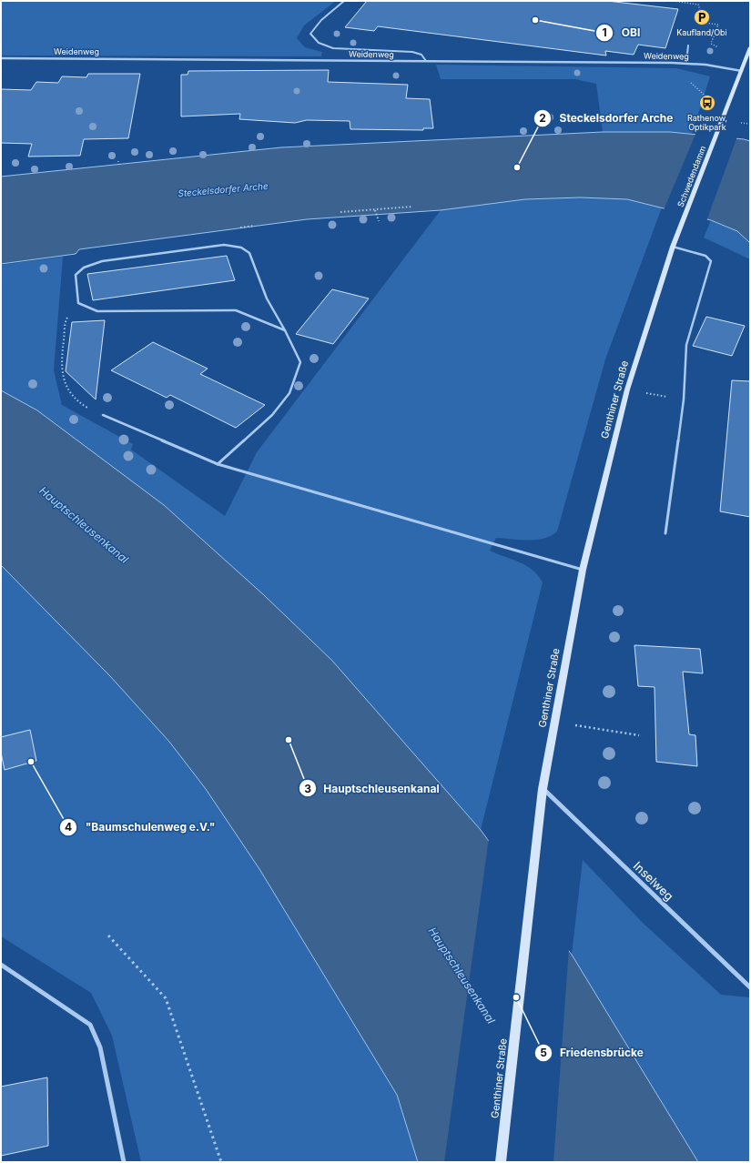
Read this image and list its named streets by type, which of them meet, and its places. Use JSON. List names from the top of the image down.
{
  "streets": {
    "main road": ["Schwedendamm", "Genthiner Straße"],
    "street": ["Weidenweg", "Inselweg"]
  },
  "crossings": [
    ["Weidenweg", "Schwedendamm"],
    ["Schwedendamm", "Genthiner Straße"],
    ["Genthiner Straße", "Inselweg"]
  ],
  "water": ["Steckelsdorfer Arche", "Hauptschleusenkanal"],
  "places": {
    "parking": ["Kaufland/Obi"],
    "other": [
      "OBI",
      "Steckelsdorfer Arche",
      "Hauptschleusenkanal",
      "\"Baumschulenweg e.V.\"",
      "Friedensbrücke"
    ],
    "bus stop": ["Rathenow, Optikpark"]
  }
}
